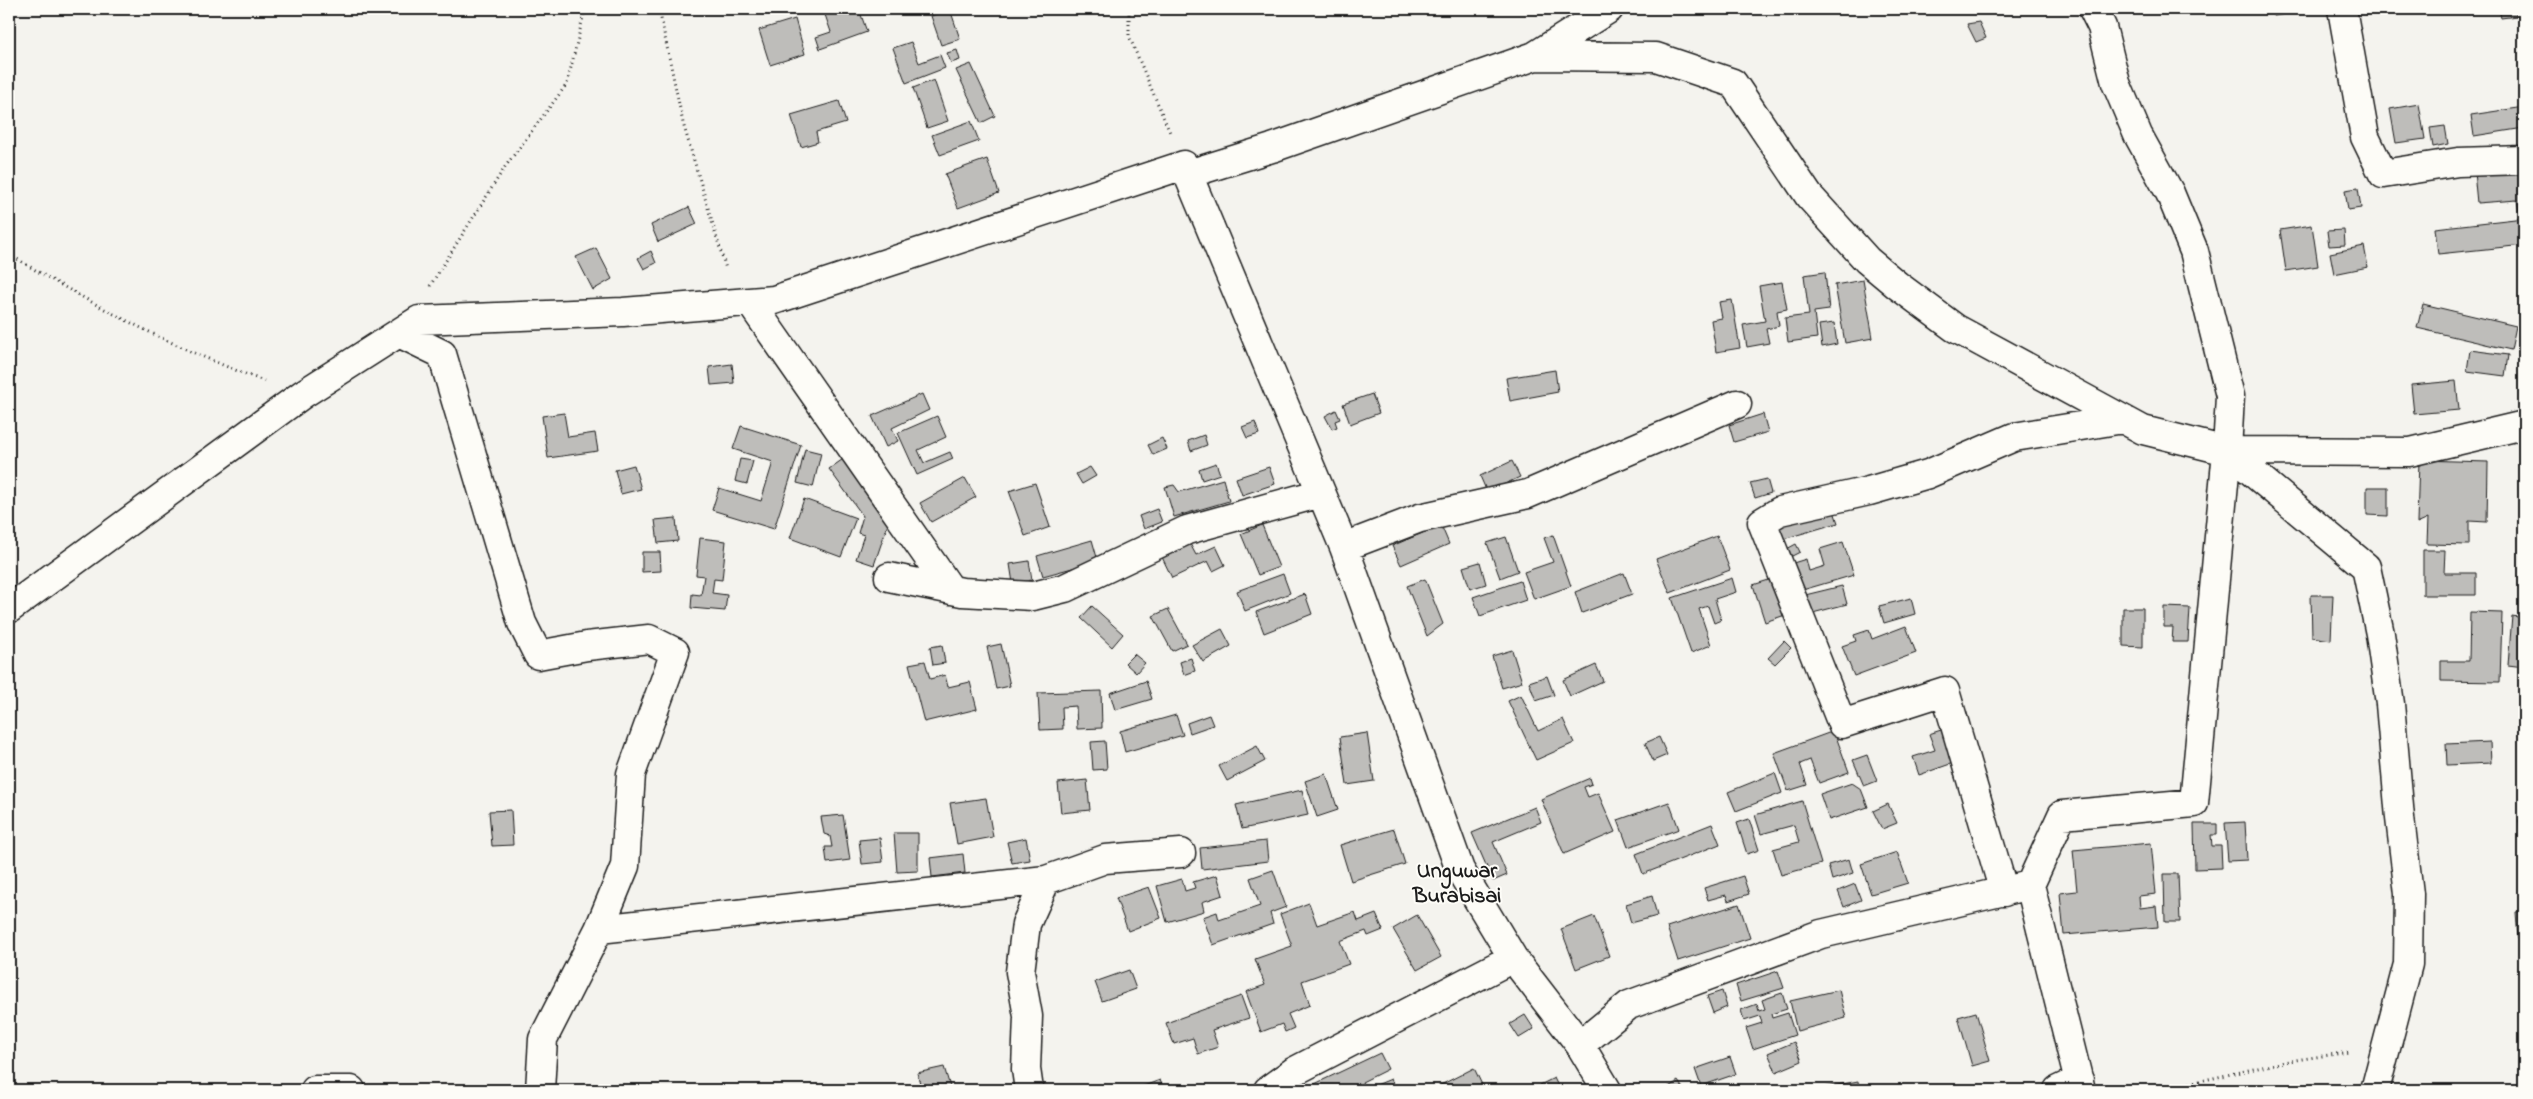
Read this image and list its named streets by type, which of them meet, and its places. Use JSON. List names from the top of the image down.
{
  "districts": ["Unguwar Burabisai"]
}
